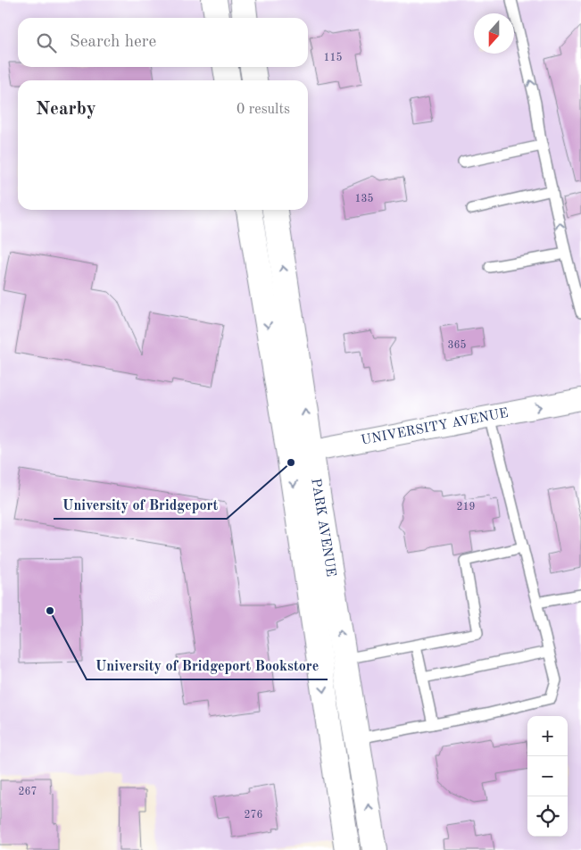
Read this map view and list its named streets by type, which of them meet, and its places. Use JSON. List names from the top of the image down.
{
  "streets": {
    "street": ["UNIVERSITY AVENUE", "PARK AVENUE"]
  },
  "crossings": [
    ["UNIVERSITY AVENUE", "PARK AVENUE"]
  ],
  "places": ["University of Bridgeport", "University of Bridgeport Bookstore"],
  "house_numbers": [
    "115",
    "135",
    "365",
    "219",
    "267",
    "276"
  ],
  "north": "bottom",
  "page": {
    "search": "Search here",
    "heading": ["Nearby", "0 results"],
    "map_buttons": ["+", "−"]
  }
}
